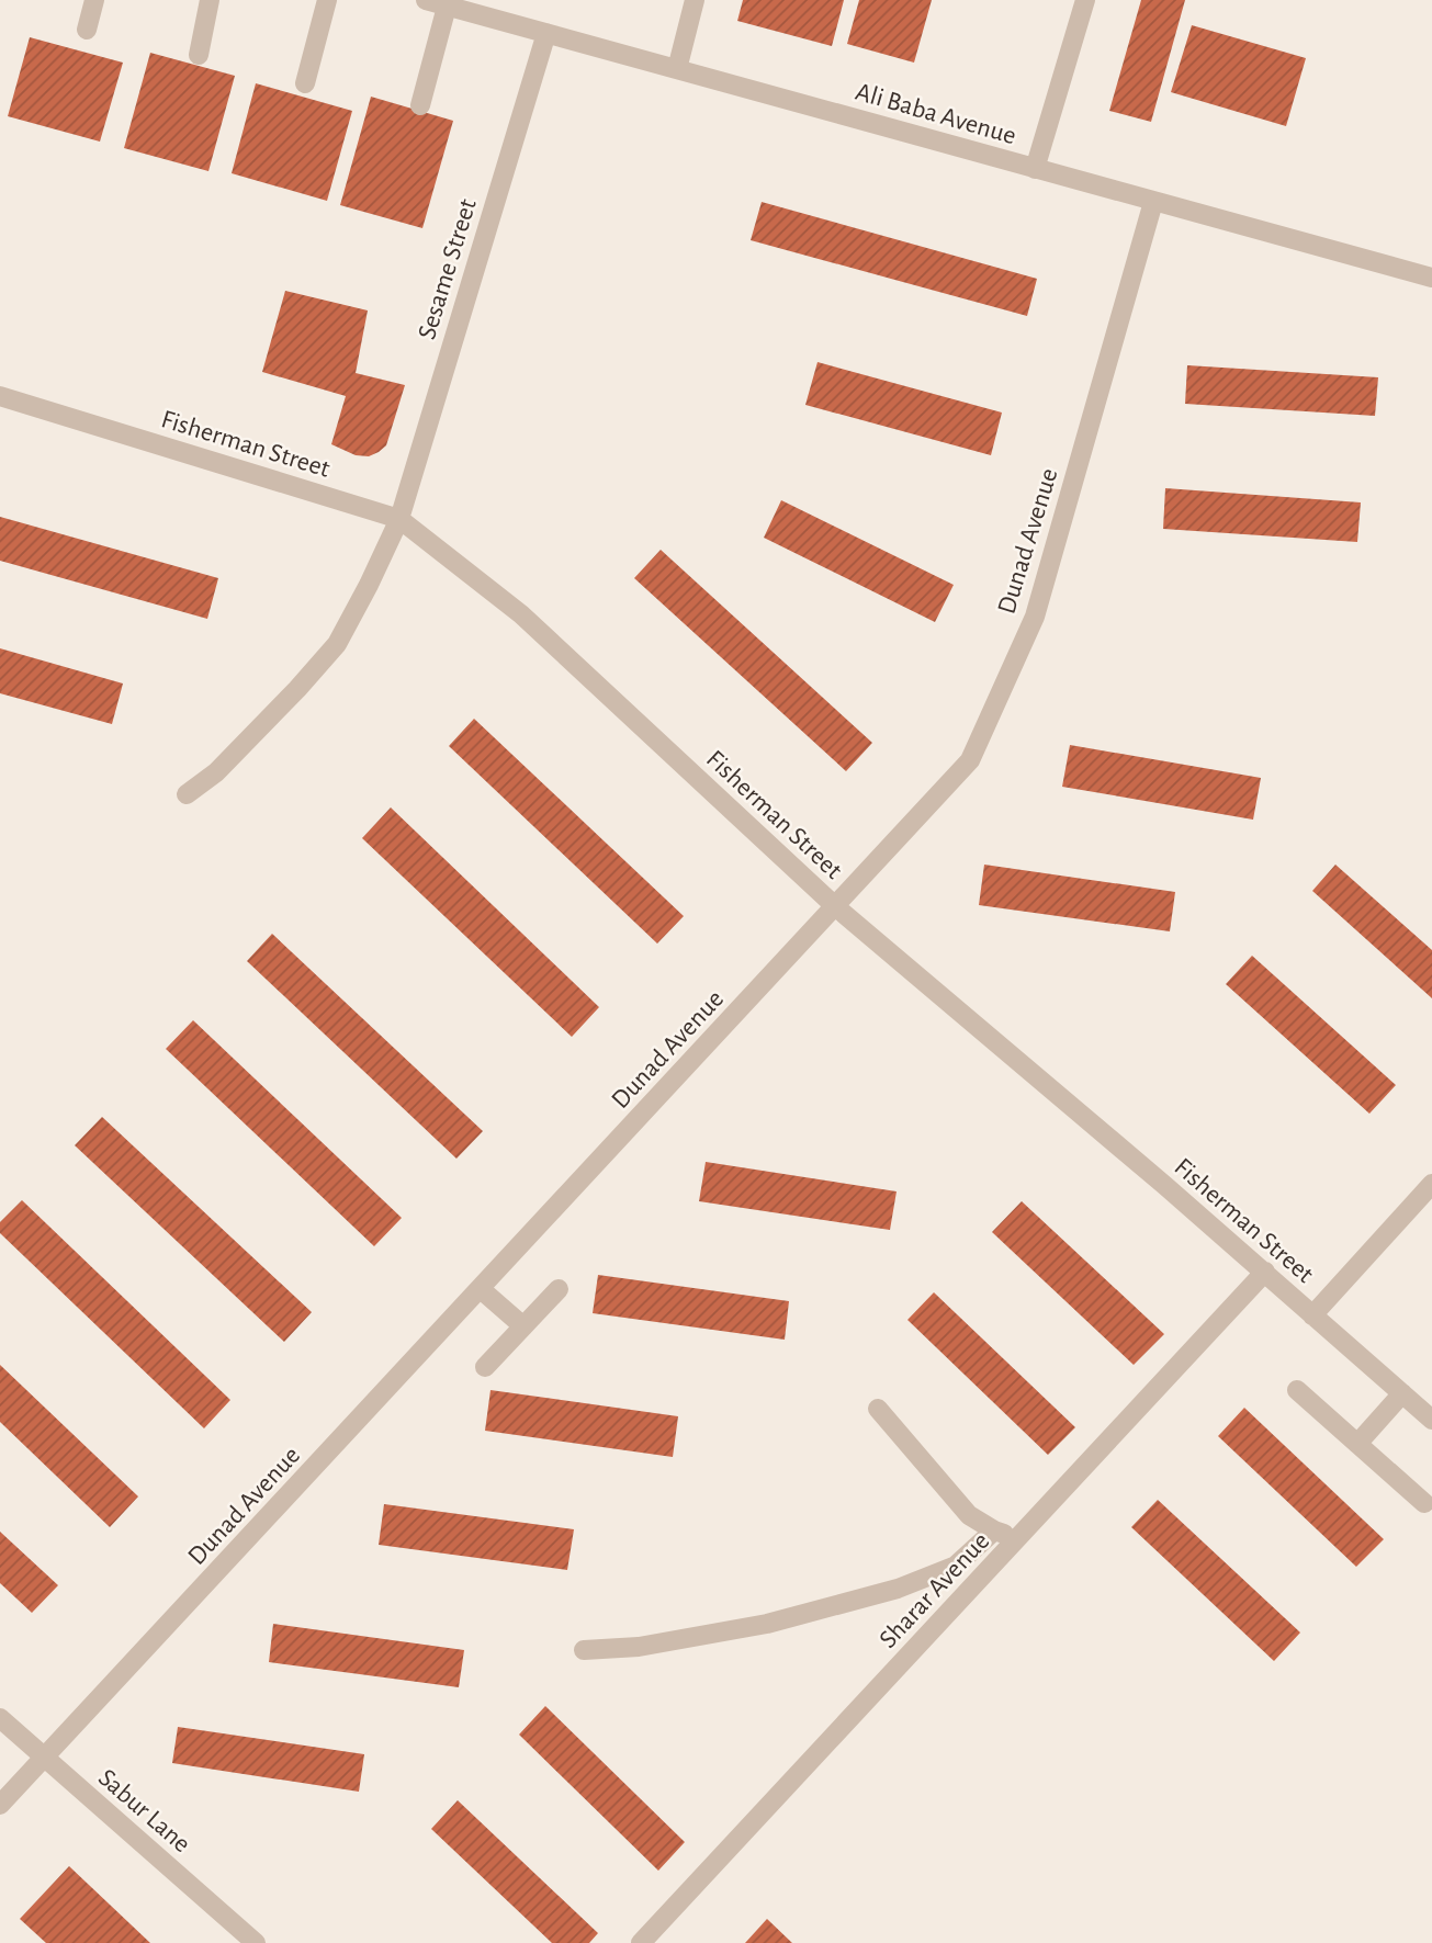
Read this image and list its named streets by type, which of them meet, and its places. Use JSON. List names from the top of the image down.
{
  "streets": {
    "street": [
      "Ali Baba Avenue",
      "Sesame Street",
      "Fisherman Street",
      "Dunad Avenue",
      "Sharar Avenue",
      "Sabur Lane"
    ]
  },
  "crossings": [
    ["Ali Baba Avenue", "Sesame Street"],
    ["Ali Baba Avenue", "Dunad Avenue"],
    ["Sesame Street", "Fisherman Street"],
    ["Fisherman Street", "Dunad Avenue"],
    ["Fisherman Street", "Sharar Avenue"],
    ["Dunad Avenue", "Sabur Lane"]
  ]
}
